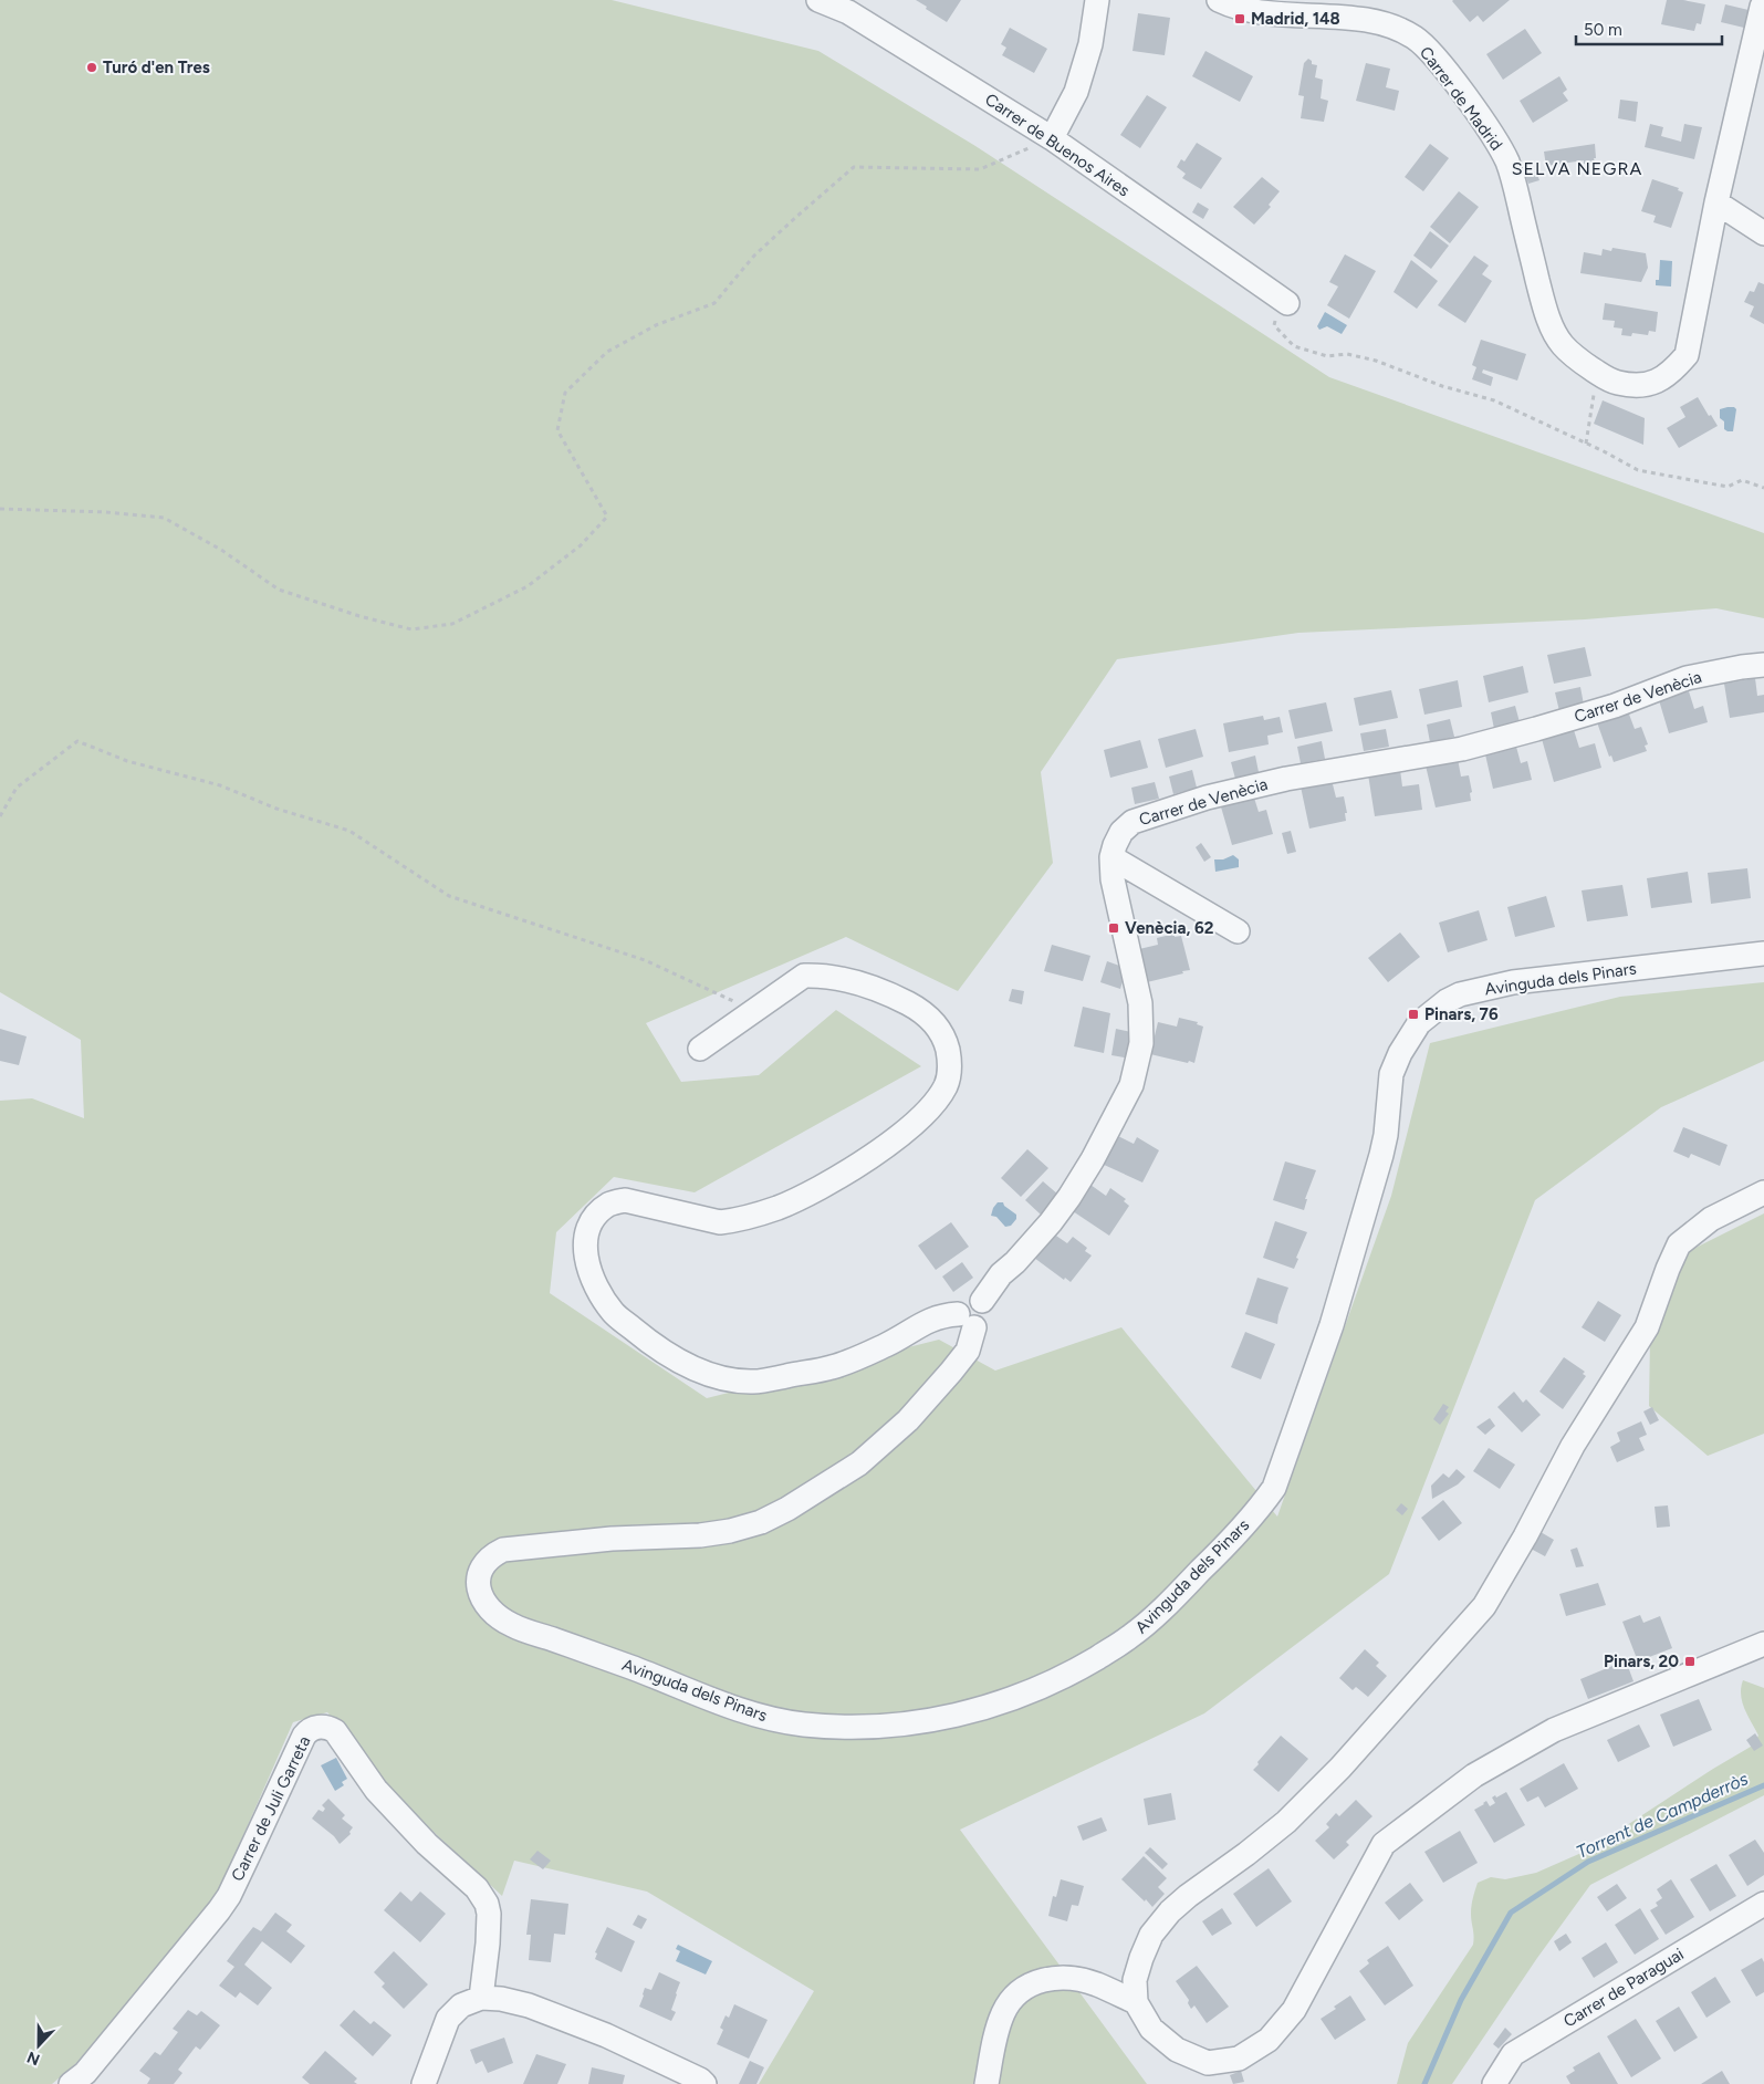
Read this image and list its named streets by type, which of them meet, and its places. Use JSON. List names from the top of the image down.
{
  "streets": {
    "street": [
      "Carrer de Madrid",
      "Carrer de Buenos Aires",
      "Carrer de Venècia",
      "Avinguda dels Pinars",
      "Carrer de Juli Garreta",
      "Carrer de Paraguai"
    ]
  },
  "crossings": [
    ["Carrer de Venècia", "Avinguda dels Pinars"]
  ],
  "districts": ["SELVA NEGRA"],
  "water": ["Torrent de Campderròs"],
  "places": {
    "transit": [
      "Madrid, 148",
      "Venècia, 62",
      "Pinars, 76",
      "Pinars, 20"
    ],
    "other": ["Turó d'en Tres"]
  },
  "scale_bar": "50 m",
  "north": "bottom"
}
